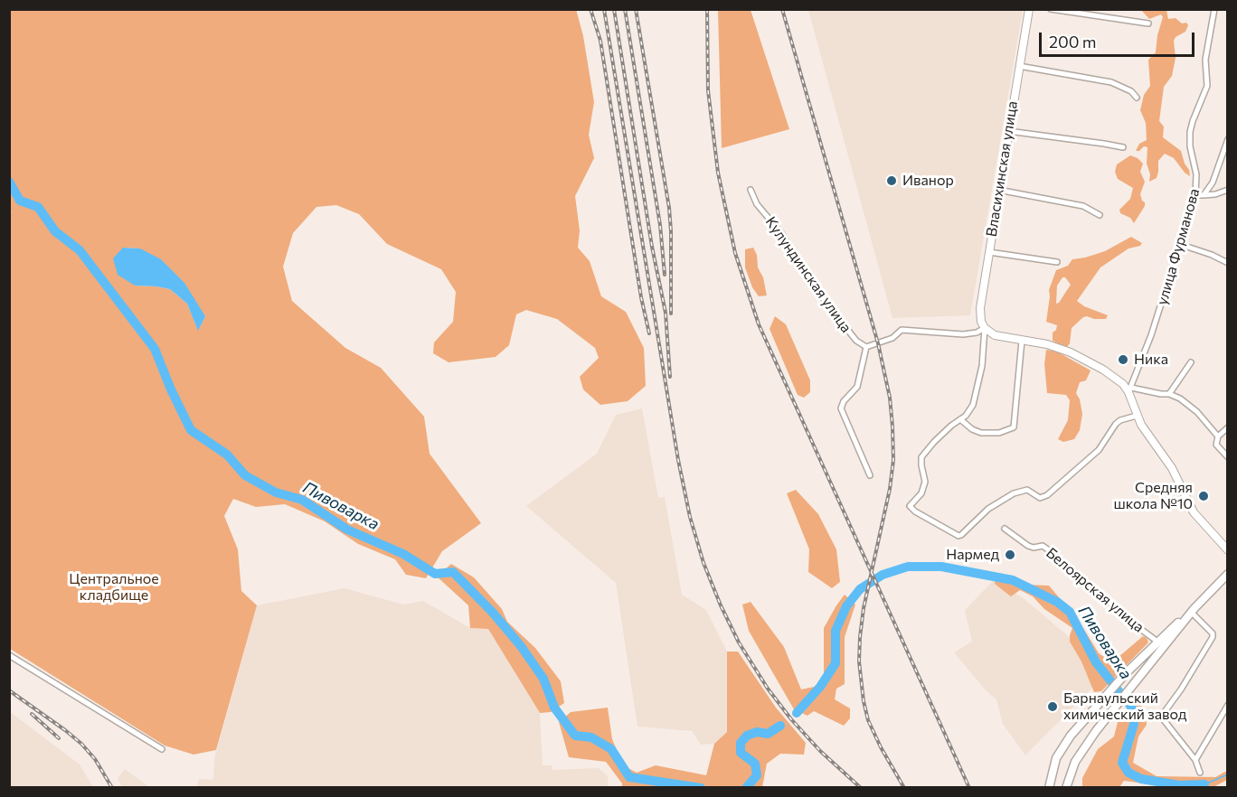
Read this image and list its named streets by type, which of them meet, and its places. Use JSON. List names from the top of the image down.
{
  "streets": {
    "street": [
      "Власихинская улица",
      "улица Фурманова",
      "Кулундинская улица",
      "Белоярская улица"
    ]
  },
  "water": ["Пивоварка"],
  "parks": ["Центральное кладбище"],
  "places": [
    "Иванор",
    "Ника",
    "Средняя школа №10",
    "Нармед",
    "Барнаульский химический завод"
  ],
  "scale_bar": "200 m"
}
